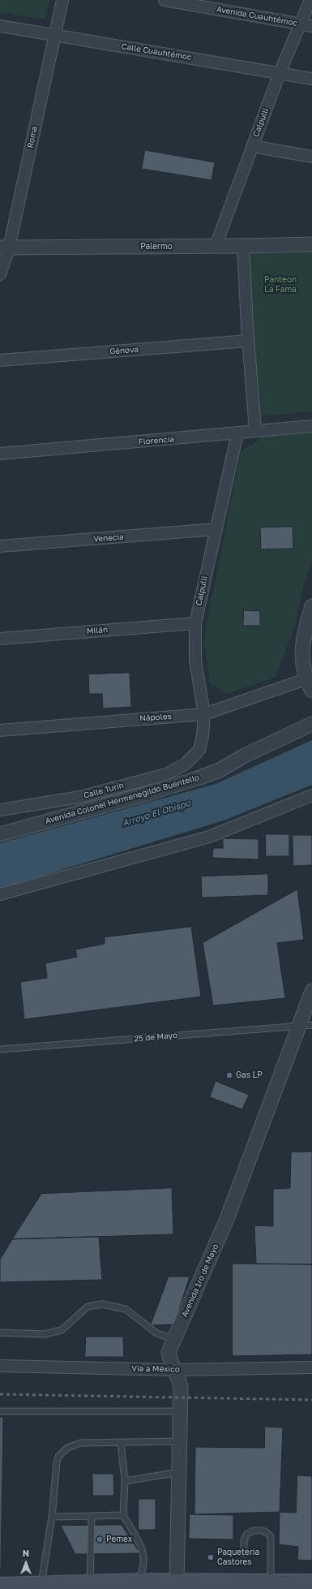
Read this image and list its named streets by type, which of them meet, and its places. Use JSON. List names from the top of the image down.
{
  "streets": {
    "street": [
      "Avenida Cuauhtémoc",
      "Calle Cuauhtémoc",
      "Calpulli",
      "Roma",
      "Palermo",
      "Génova",
      "Florencia",
      "Venecia",
      "Milán",
      "Nápoles",
      "Calle Turín",
      "Avenida Colonel Hermenegildo Buentello",
      "Avenida 1ro de Mayo",
      "Vía a México"
    ],
    "lane": ["25 de Mayo"]
  },
  "crossings": [
    ["Avenida Cuauhtémoc", "Calpulli"],
    ["Calle Cuauhtémoc", "Calpulli"],
    ["Calle Cuauhtémoc", "Roma"],
    ["Calpulli", "Palermo"],
    ["Calpulli", "Florencia"],
    ["Calpulli", "Venecia"],
    ["Calpulli", "Milán"],
    ["Calpulli", "Nápoles"],
    ["Calpulli", "Calle Turín"],
    ["Roma", "Palermo"],
    ["25 de Mayo", "Avenida 1ro de Mayo"],
    ["Avenida 1ro de Mayo", "Vía a México"]
  ],
  "water": ["Arroyo El Obispo"],
  "parks": ["Panteon La Fama"],
  "places": ["Gas LP", "Pemex", "Paqueteria Castores"],
  "north": "top"
}
